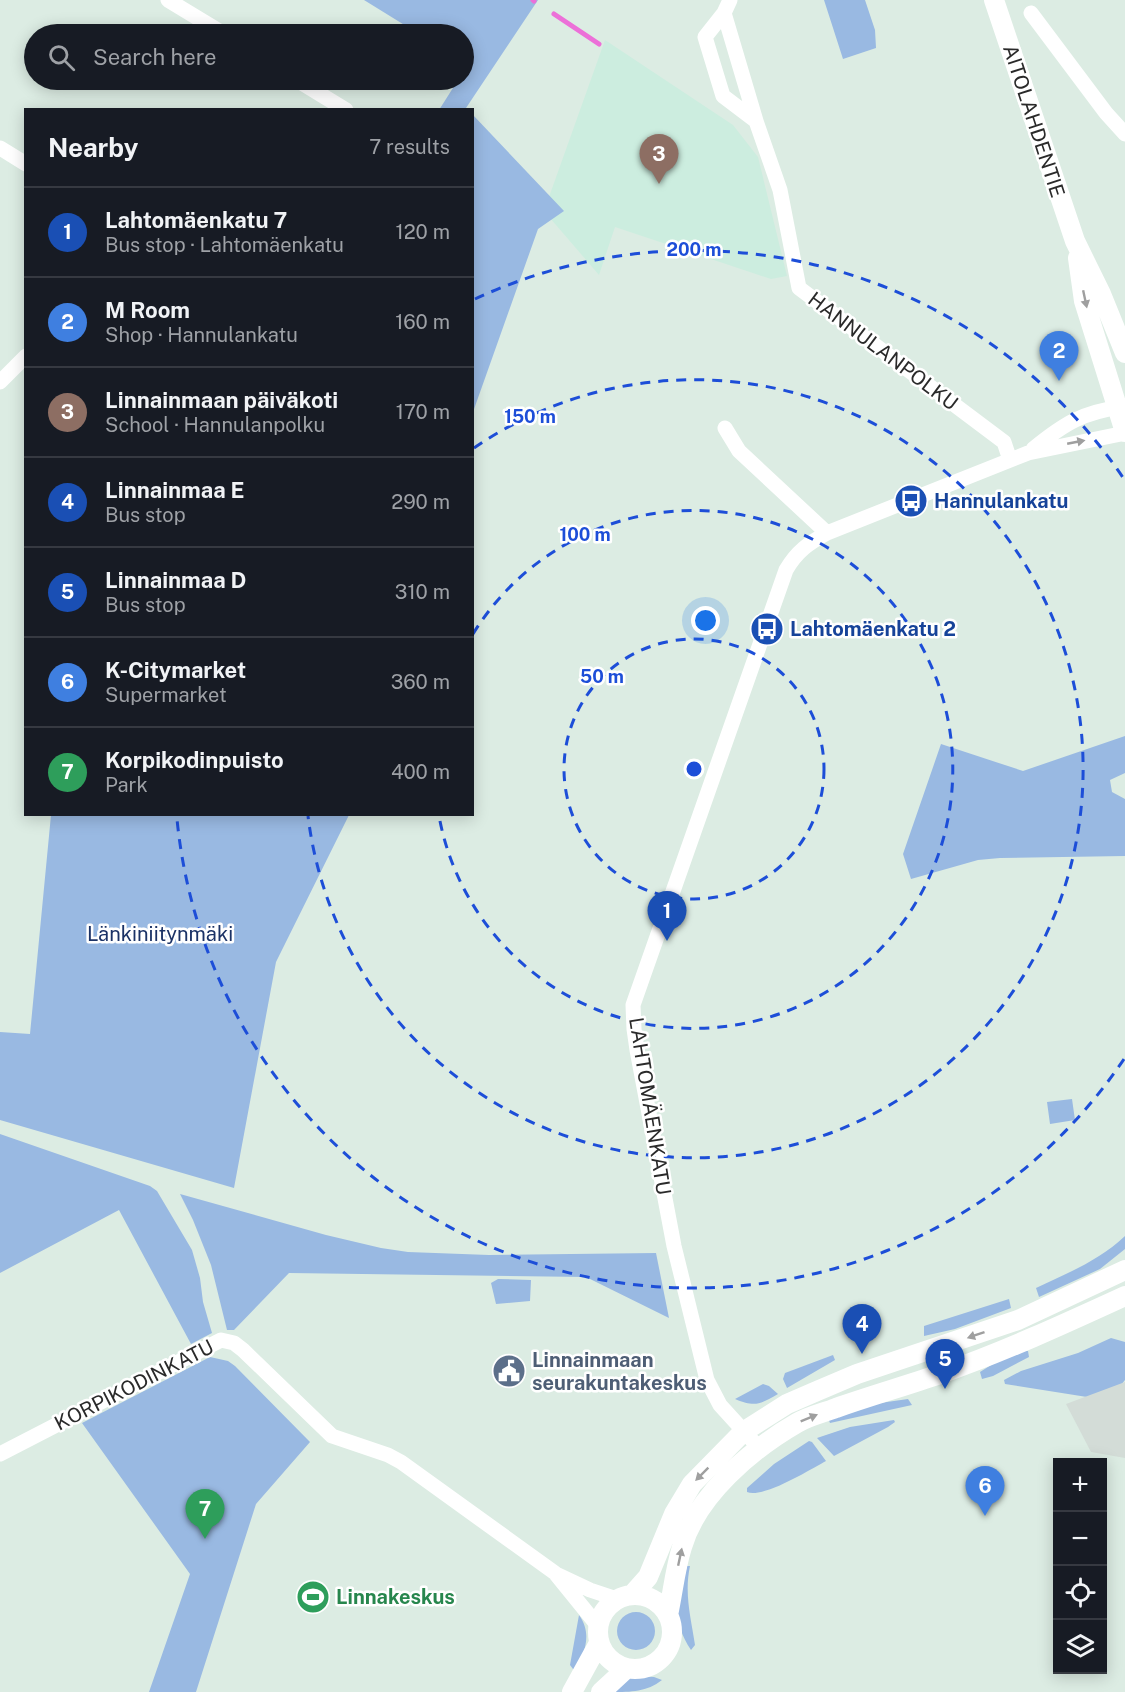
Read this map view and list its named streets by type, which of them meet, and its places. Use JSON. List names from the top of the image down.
{
  "streets": {
    "main road": ["AITOLAHDENTIE"],
    "street": ["HANNULANPOLKU", "LAHTOMÄENKATU", "KORPIKODINKATU"]
  },
  "parks": ["Länkiniitynmäki"],
  "places": {
    "bus stop": ["Hannulankatu", "Lahtomäenkatu 2"],
    "public building": ["Linnainmaan seurakuntakeskus"],
    "sports": ["Linnakeskus"]
  },
  "page": {
    "search": "Search here",
    "heading": ["Nearby", "7 results"],
    "pins": [
      "3",
      "2",
      "1",
      "4",
      "5",
      "6",
      "7"
    ],
    "list": [
      {
        "mark": "1",
        "name": "Lahtomäenkatu 7",
        "note": "Bus stop · Lahtomäenkatu",
        "value": "120 m"
      },
      {
        "mark": "2",
        "name": "M Room",
        "note": "Shop · Hannulankatu",
        "value": "160 m"
      },
      {
        "mark": "3",
        "name": "Linnainmaan päiväkoti",
        "note": "School · Hannulanpolku",
        "value": "170 m"
      },
      {
        "mark": "4",
        "name": "Linnainmaa E",
        "note": "Bus stop",
        "value": "290 m"
      },
      {
        "mark": "5",
        "name": "Linnainmaa D",
        "note": "Bus stop",
        "value": "310 m"
      },
      {
        "mark": "6",
        "name": "K-Citymarket",
        "note": "Supermarket",
        "value": "360 m"
      },
      {
        "mark": "7",
        "name": "Korpikodinpuisto",
        "note": "Park",
        "value": "400 m"
      }
    ],
    "map_buttons": ["+", "−"]
  },
  "rings": [
    "200 m",
    "150 m",
    "100 m",
    "50 m"
  ]
}
